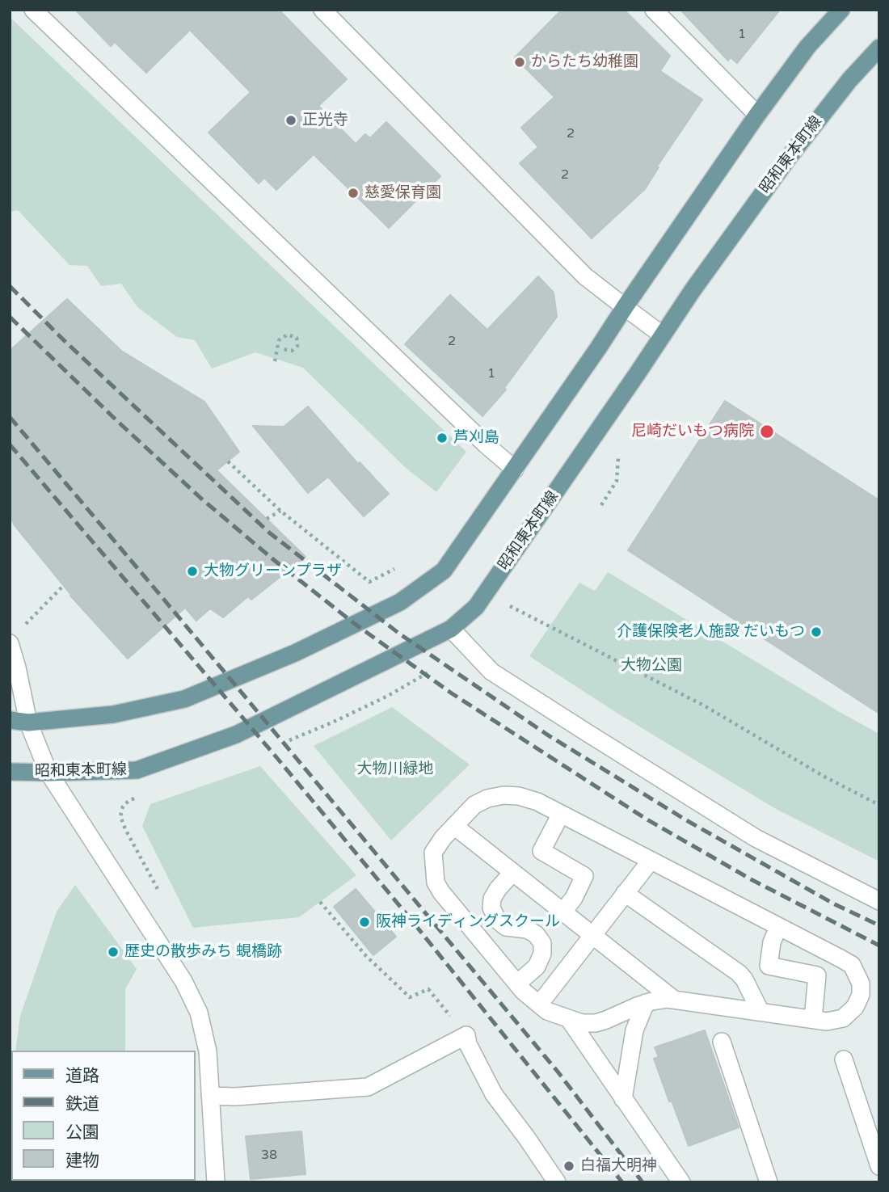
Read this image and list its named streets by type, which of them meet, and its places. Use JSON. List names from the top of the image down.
{
  "streets": {
    "main road": ["昭和東本町線"]
  },
  "parks": ["大物公園", "大物川緑地"],
  "places": [
    "からたち幼稚園",
    "正光寺",
    "慈愛保育園",
    "尼崎だいもつ病院",
    "芦刈島",
    "大物グリーンプラザ",
    "介護保険老人施設 だいもつ",
    "阪神ライディングスクール",
    "歴史の散歩みち 蜆橋跡",
    "白福大明神"
  ],
  "house_numbers": [
    "1",
    "2",
    "2",
    "2",
    "1",
    "38"
  ],
  "legend": [
    "道路",
    "鉄道",
    "公園",
    "建物"
  ]
}
